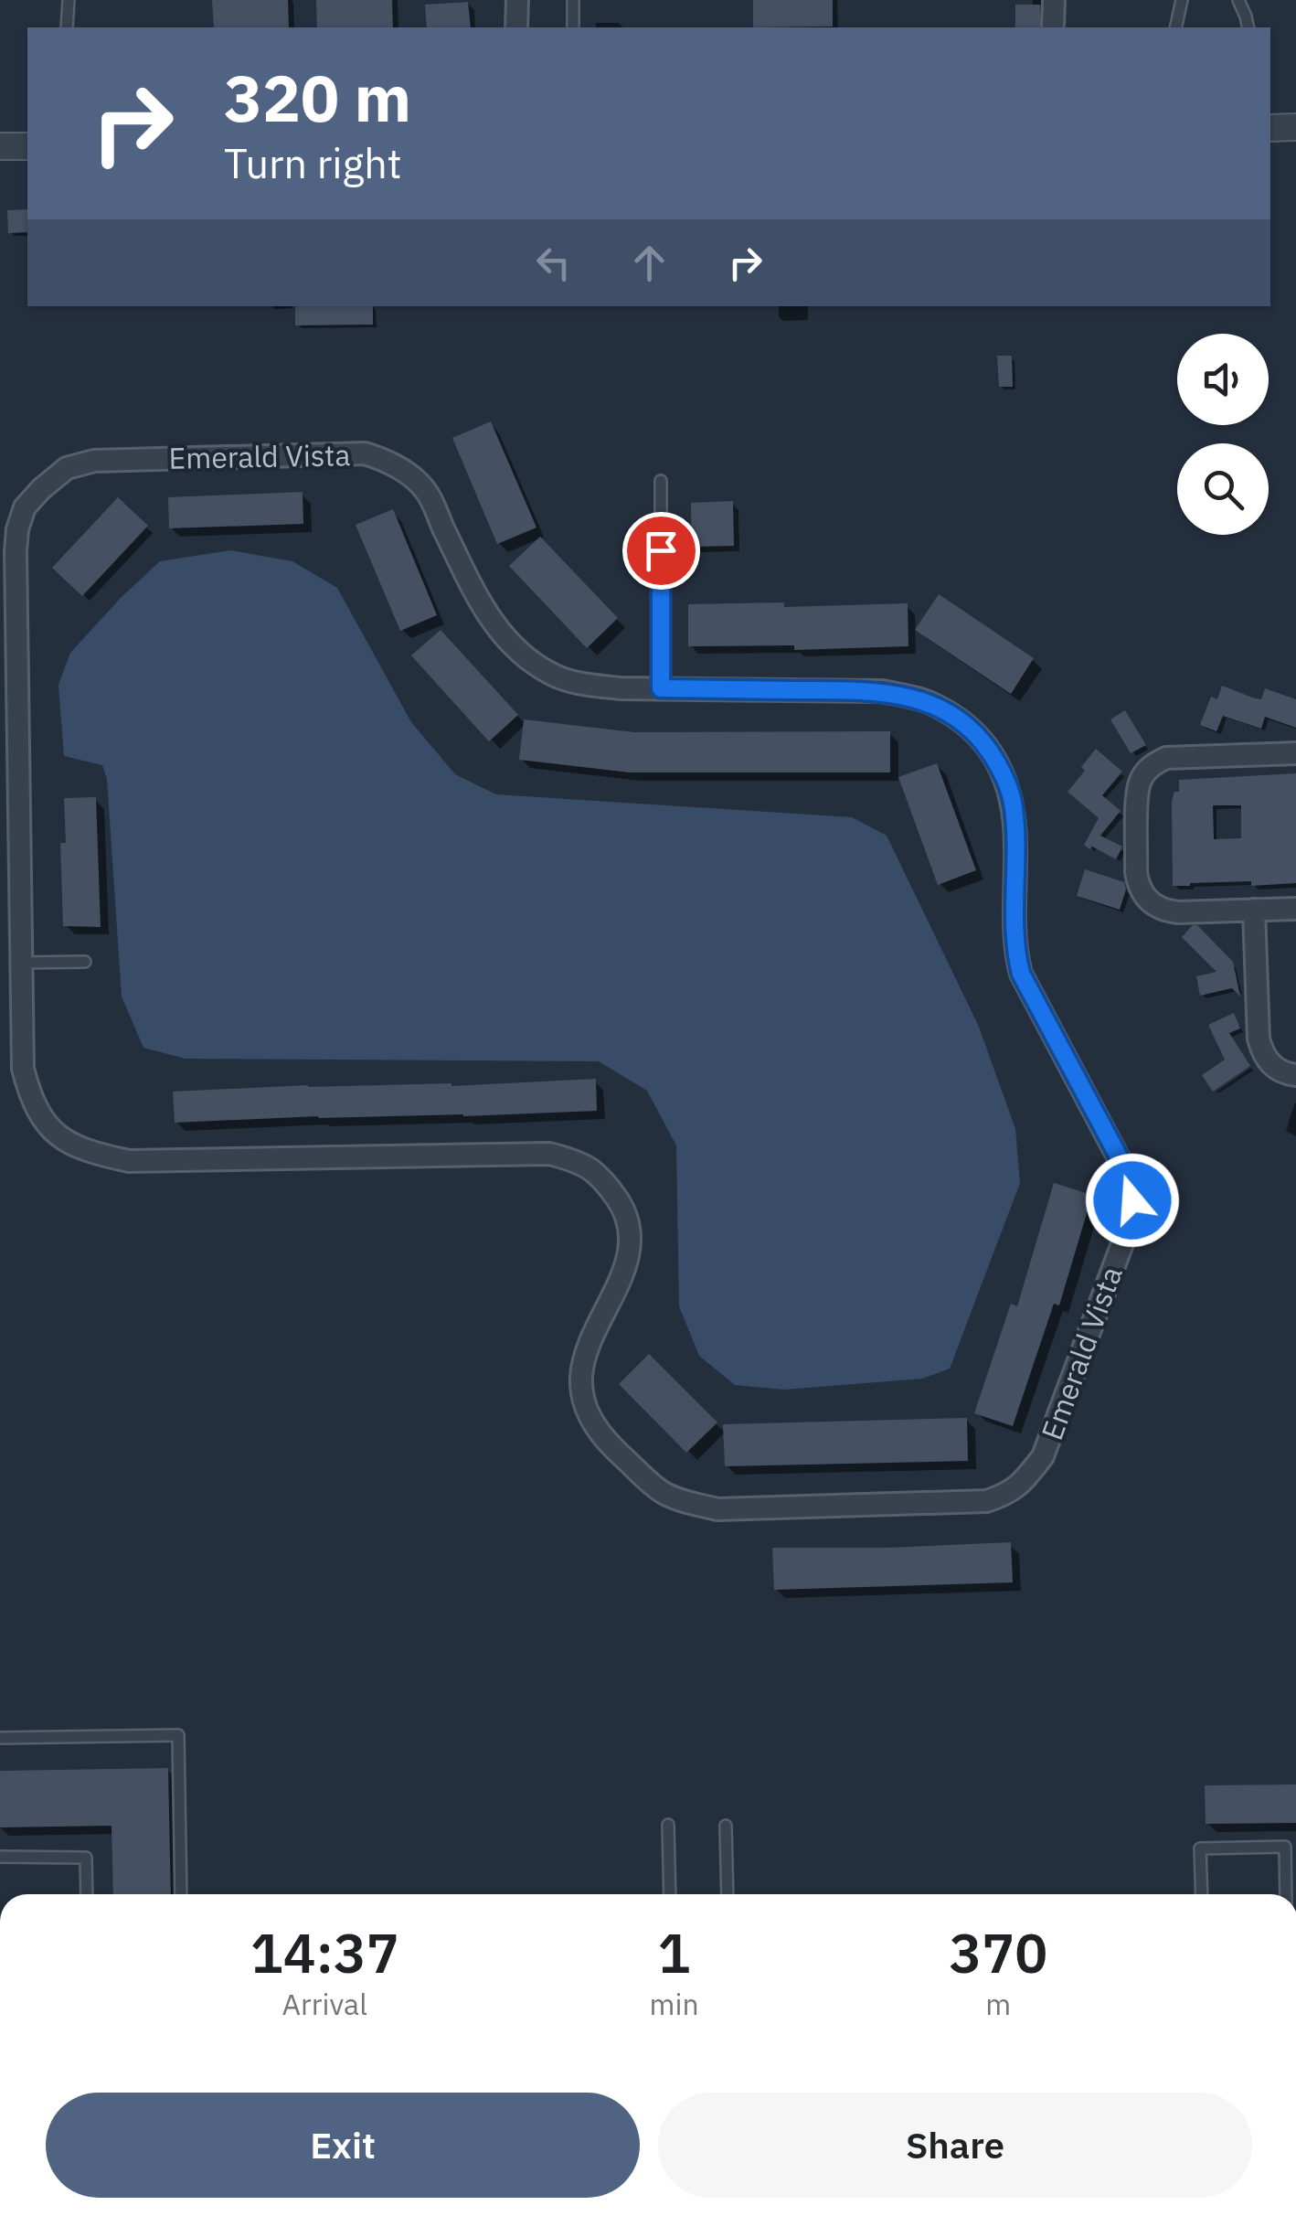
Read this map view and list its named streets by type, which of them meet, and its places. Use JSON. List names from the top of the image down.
{
  "streets": {
    "street": ["Emerald Vista"]
  },
  "page": {
    "turn": ["320 m", "Turn right"],
    "eta": [
      "14:37",
      "Arrival",
      "1",
      "min",
      "370",
      "m"
    ],
    "buttons": ["Exit", "Share"]
  }
}
